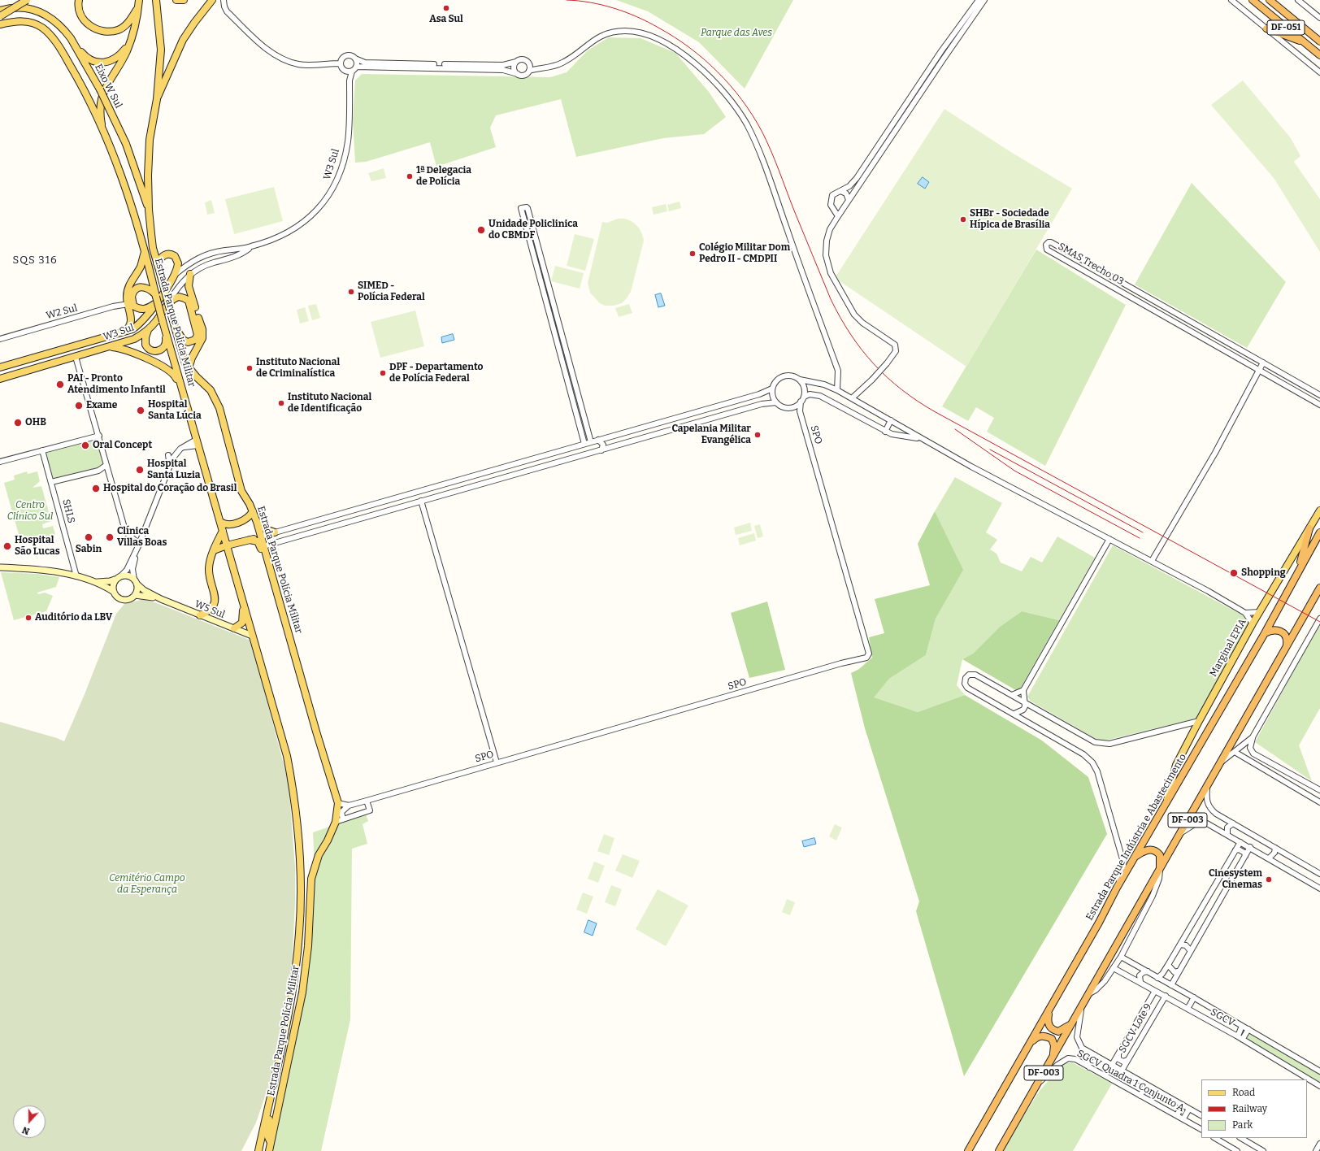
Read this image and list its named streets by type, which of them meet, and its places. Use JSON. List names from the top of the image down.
{
  "streets": {
    "highway": ["DF-051", "DF-003", "Estrada Parque Indústria e Abastecimento"],
    "main road": [
      "Eixo W Sul",
      "W3 Sul",
      "Estrada Parque Polícia Militar",
      "W5 Sul",
      "Marginal EPIA"
    ],
    "street": [
      "SMAS Trecho 03",
      "W2 Sul",
      "SPO",
      "SHLS",
      "SGCV",
      "SGCV Lote 9",
      "SGCV Quadra 1 Conjunto A"
    ]
  },
  "crossings": [
    ["Eixo W Sul", "Estrada Parque Polícia Militar"],
    ["W3 Sul", "Estrada Parque Polícia Militar"],
    ["Estrada Parque Polícia Militar", "SPO"],
    ["Estrada Parque Polícia Militar", "W5 Sul"],
    ["Marginal EPIA", "Estrada Parque Indústria e Abastecimento"],
    ["DF-003", "SGCV Quadra 1 Conjunto A"],
    ["SGCV", "SGCV Lote 9"],
    ["SGCV Lote 9", "SGCV Quadra 1 Conjunto A"]
  ],
  "districts": ["SQS 316"],
  "parks": ["Parque das Aves", "Centro Clínico Sul", "Cemitério Campo da Esperança"],
  "places": [
    "Asa Sul",
    "1ª Delegacia de Polícia",
    "SHBr - Sociedade Hípica de Brasília",
    "Unidade Policlinica do CBMDF",
    "Colégio Militar Dom Pedro II - CMDPII",
    "SIMED - Polícia Federal",
    "Instituto Nacional de Criminalística",
    "DPF - Departamento de Polícia Federal",
    "PAI - Pronto Atendimento Infantil",
    "Instituto Nacional de Identificação",
    "Exame",
    "Hospital Santa Lúcia",
    "OHB",
    "Capelania Militar Evangélica",
    "Oral Concept",
    "Hospital Santa Luzia",
    "Hospital do Coração do Brasil",
    "Sabin",
    "Clínica Villas Boas",
    "Hospital São Lucas",
    "Shopping",
    "Auditório da LBV",
    "Cinesystem Cinemas"
  ],
  "legend": ["Road", "Railway", "Park"],
  "north": "bottom"
}
